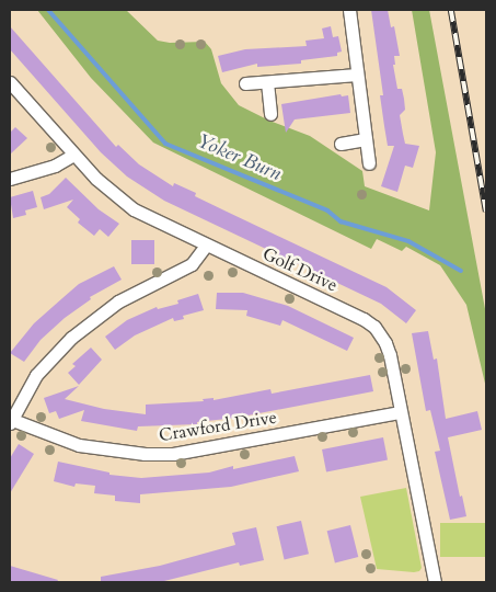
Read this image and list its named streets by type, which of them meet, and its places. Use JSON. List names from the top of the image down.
{
  "streets": {
    "street": ["Golf Drive", "Crawford Drive"]
  },
  "crossings": [
    ["Golf Drive", "Crawford Drive"]
  ],
  "water": ["Yoker Burn"]
}
